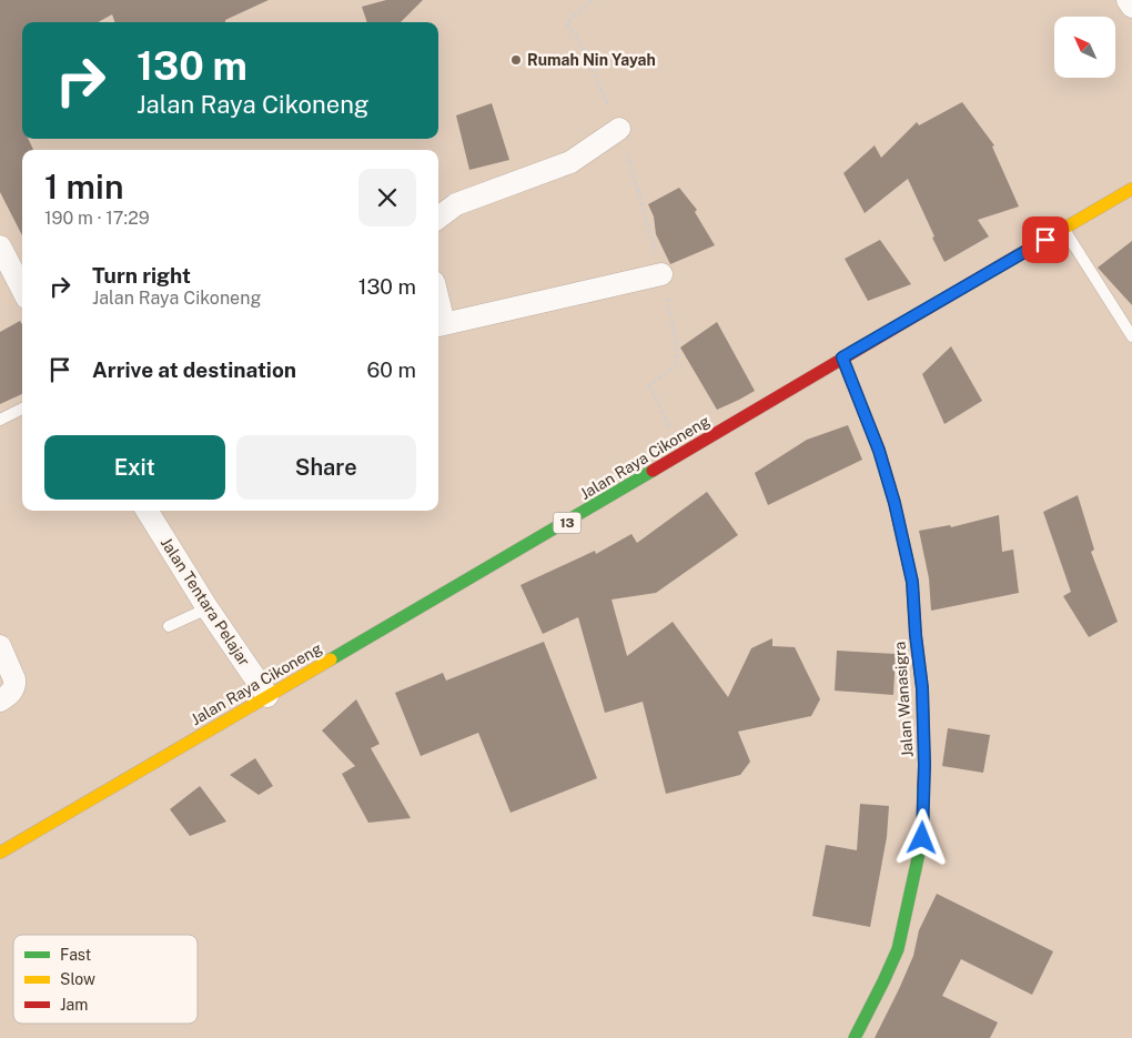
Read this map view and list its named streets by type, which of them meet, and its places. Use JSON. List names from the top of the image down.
{
  "streets": {
    "main road": ["Jalan Raya Cikoneng", "13", "Jalan Wanasigra"],
    "street": ["Jalan Tentara Pelajar"]
  },
  "crossings": [
    ["Jalan Raya Cikoneng", "Jalan Tentara Pelajar"],
    ["Jalan Raya Cikoneng", "Jalan Wanasigra"]
  ],
  "places": ["Rumah Nin Yayah"],
  "legend": ["Fast", "Slow", "Jam"],
  "north": "top left",
  "page": {
    "turn": ["130 m", "Jalan Raya Cikoneng"],
    "heading": ["1 min", "190 m · 17:29"],
    "list": [
      {
        "name": "Turn right",
        "note": "Jalan Raya Cikoneng",
        "value": "130 m"
      },
      {
        "name": "Arrive at destination",
        "value": "60 m"
      }
    ],
    "buttons": ["Exit", "Share"]
  }
}
